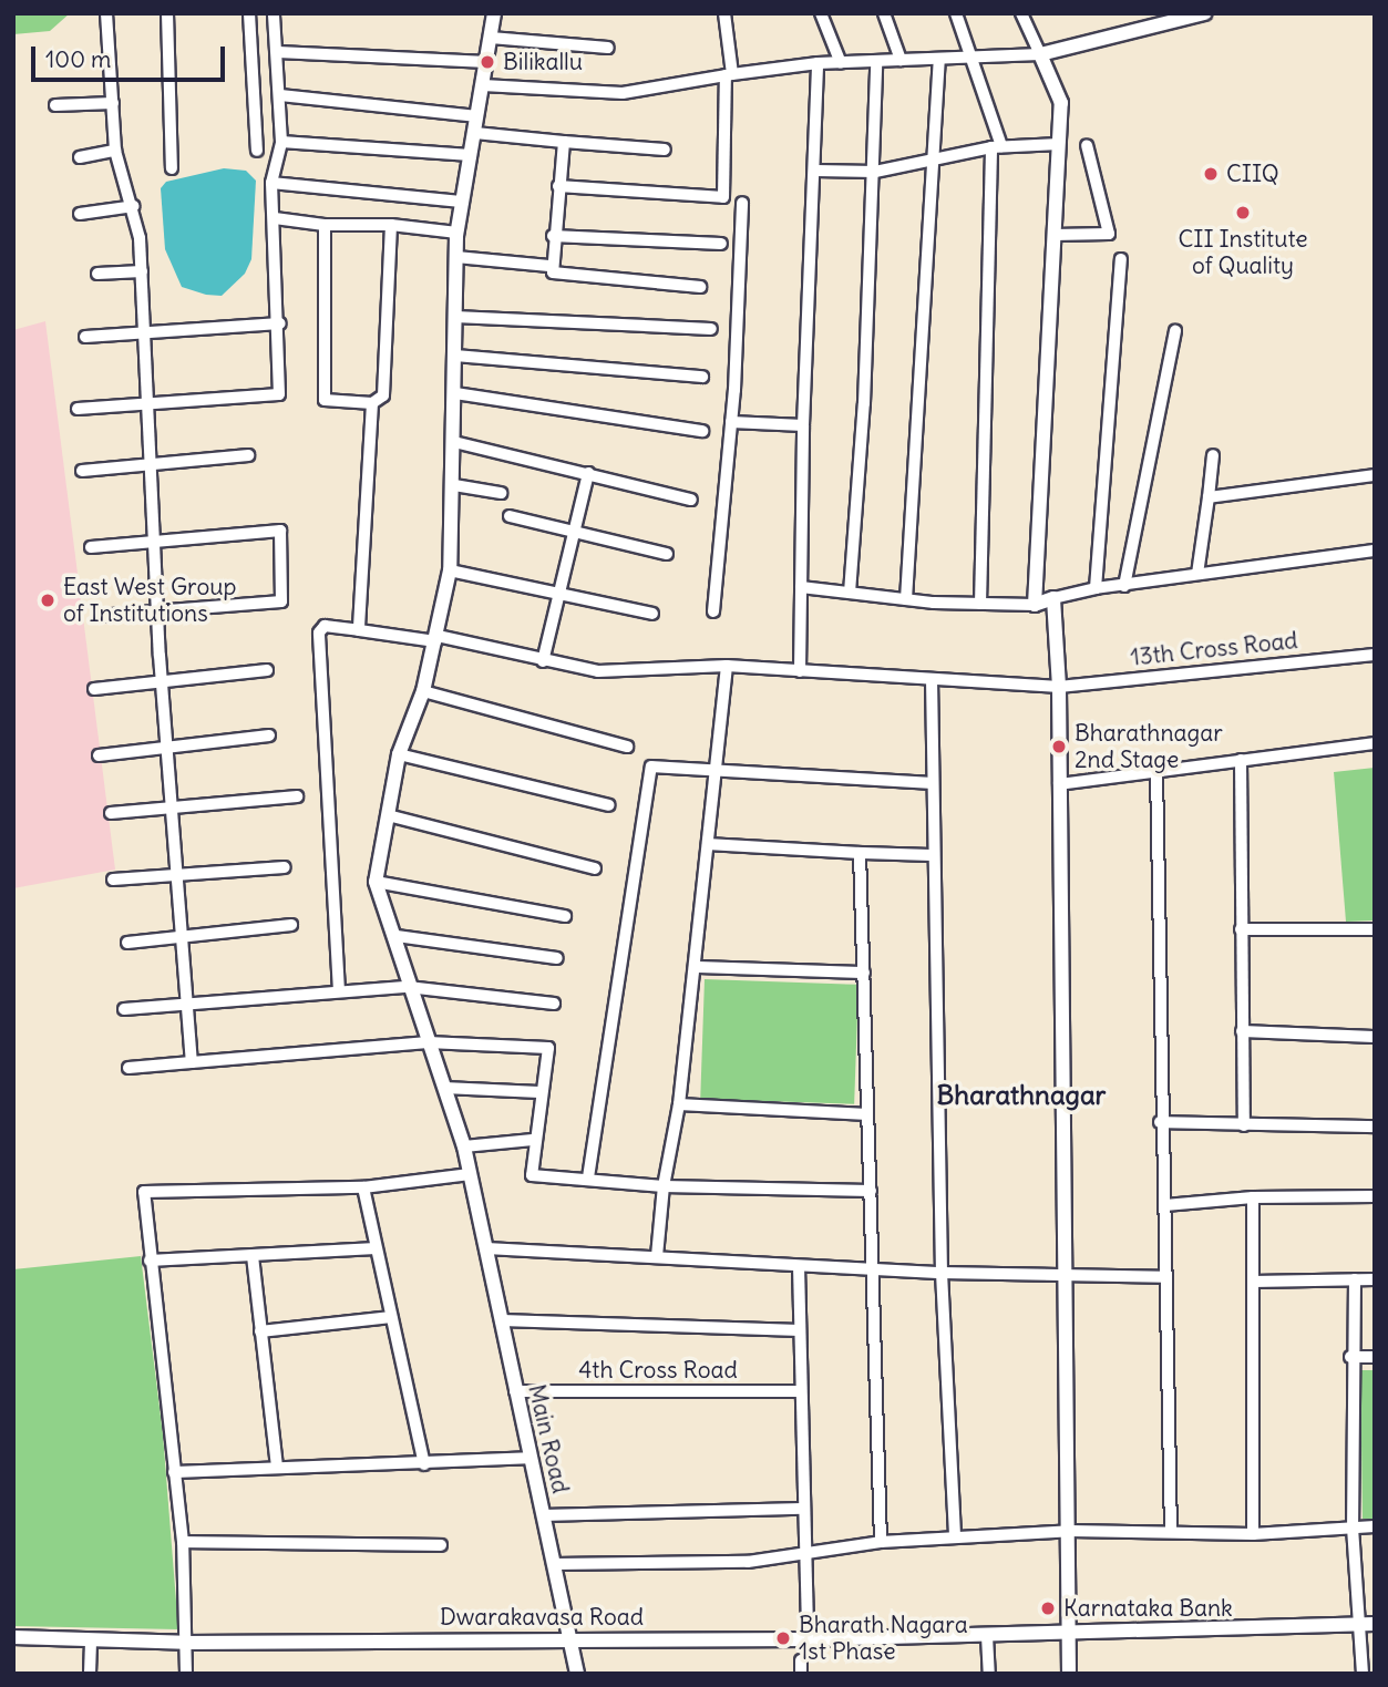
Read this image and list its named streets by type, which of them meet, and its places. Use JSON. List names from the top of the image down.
{
  "streets": {
    "street": [
      "13th Cross Road",
      "4th Cross Road",
      "Main Road",
      "Dwarakavasa Road"
    ]
  },
  "crossings": [
    ["4th Cross Road", "Main Road"],
    ["Main Road", "Dwarakavasa Road"]
  ],
  "districts": ["Bharathnagar"],
  "places": [
    "Bilikallu",
    "CIIQ",
    "CII Institute of Quality",
    "East West Group of Institutions",
    "Bharathnagar 2nd Stage",
    "Karnataka Bank",
    "Bharath Nagara 1st Phase"
  ],
  "scale_bar": "100 m"
}
